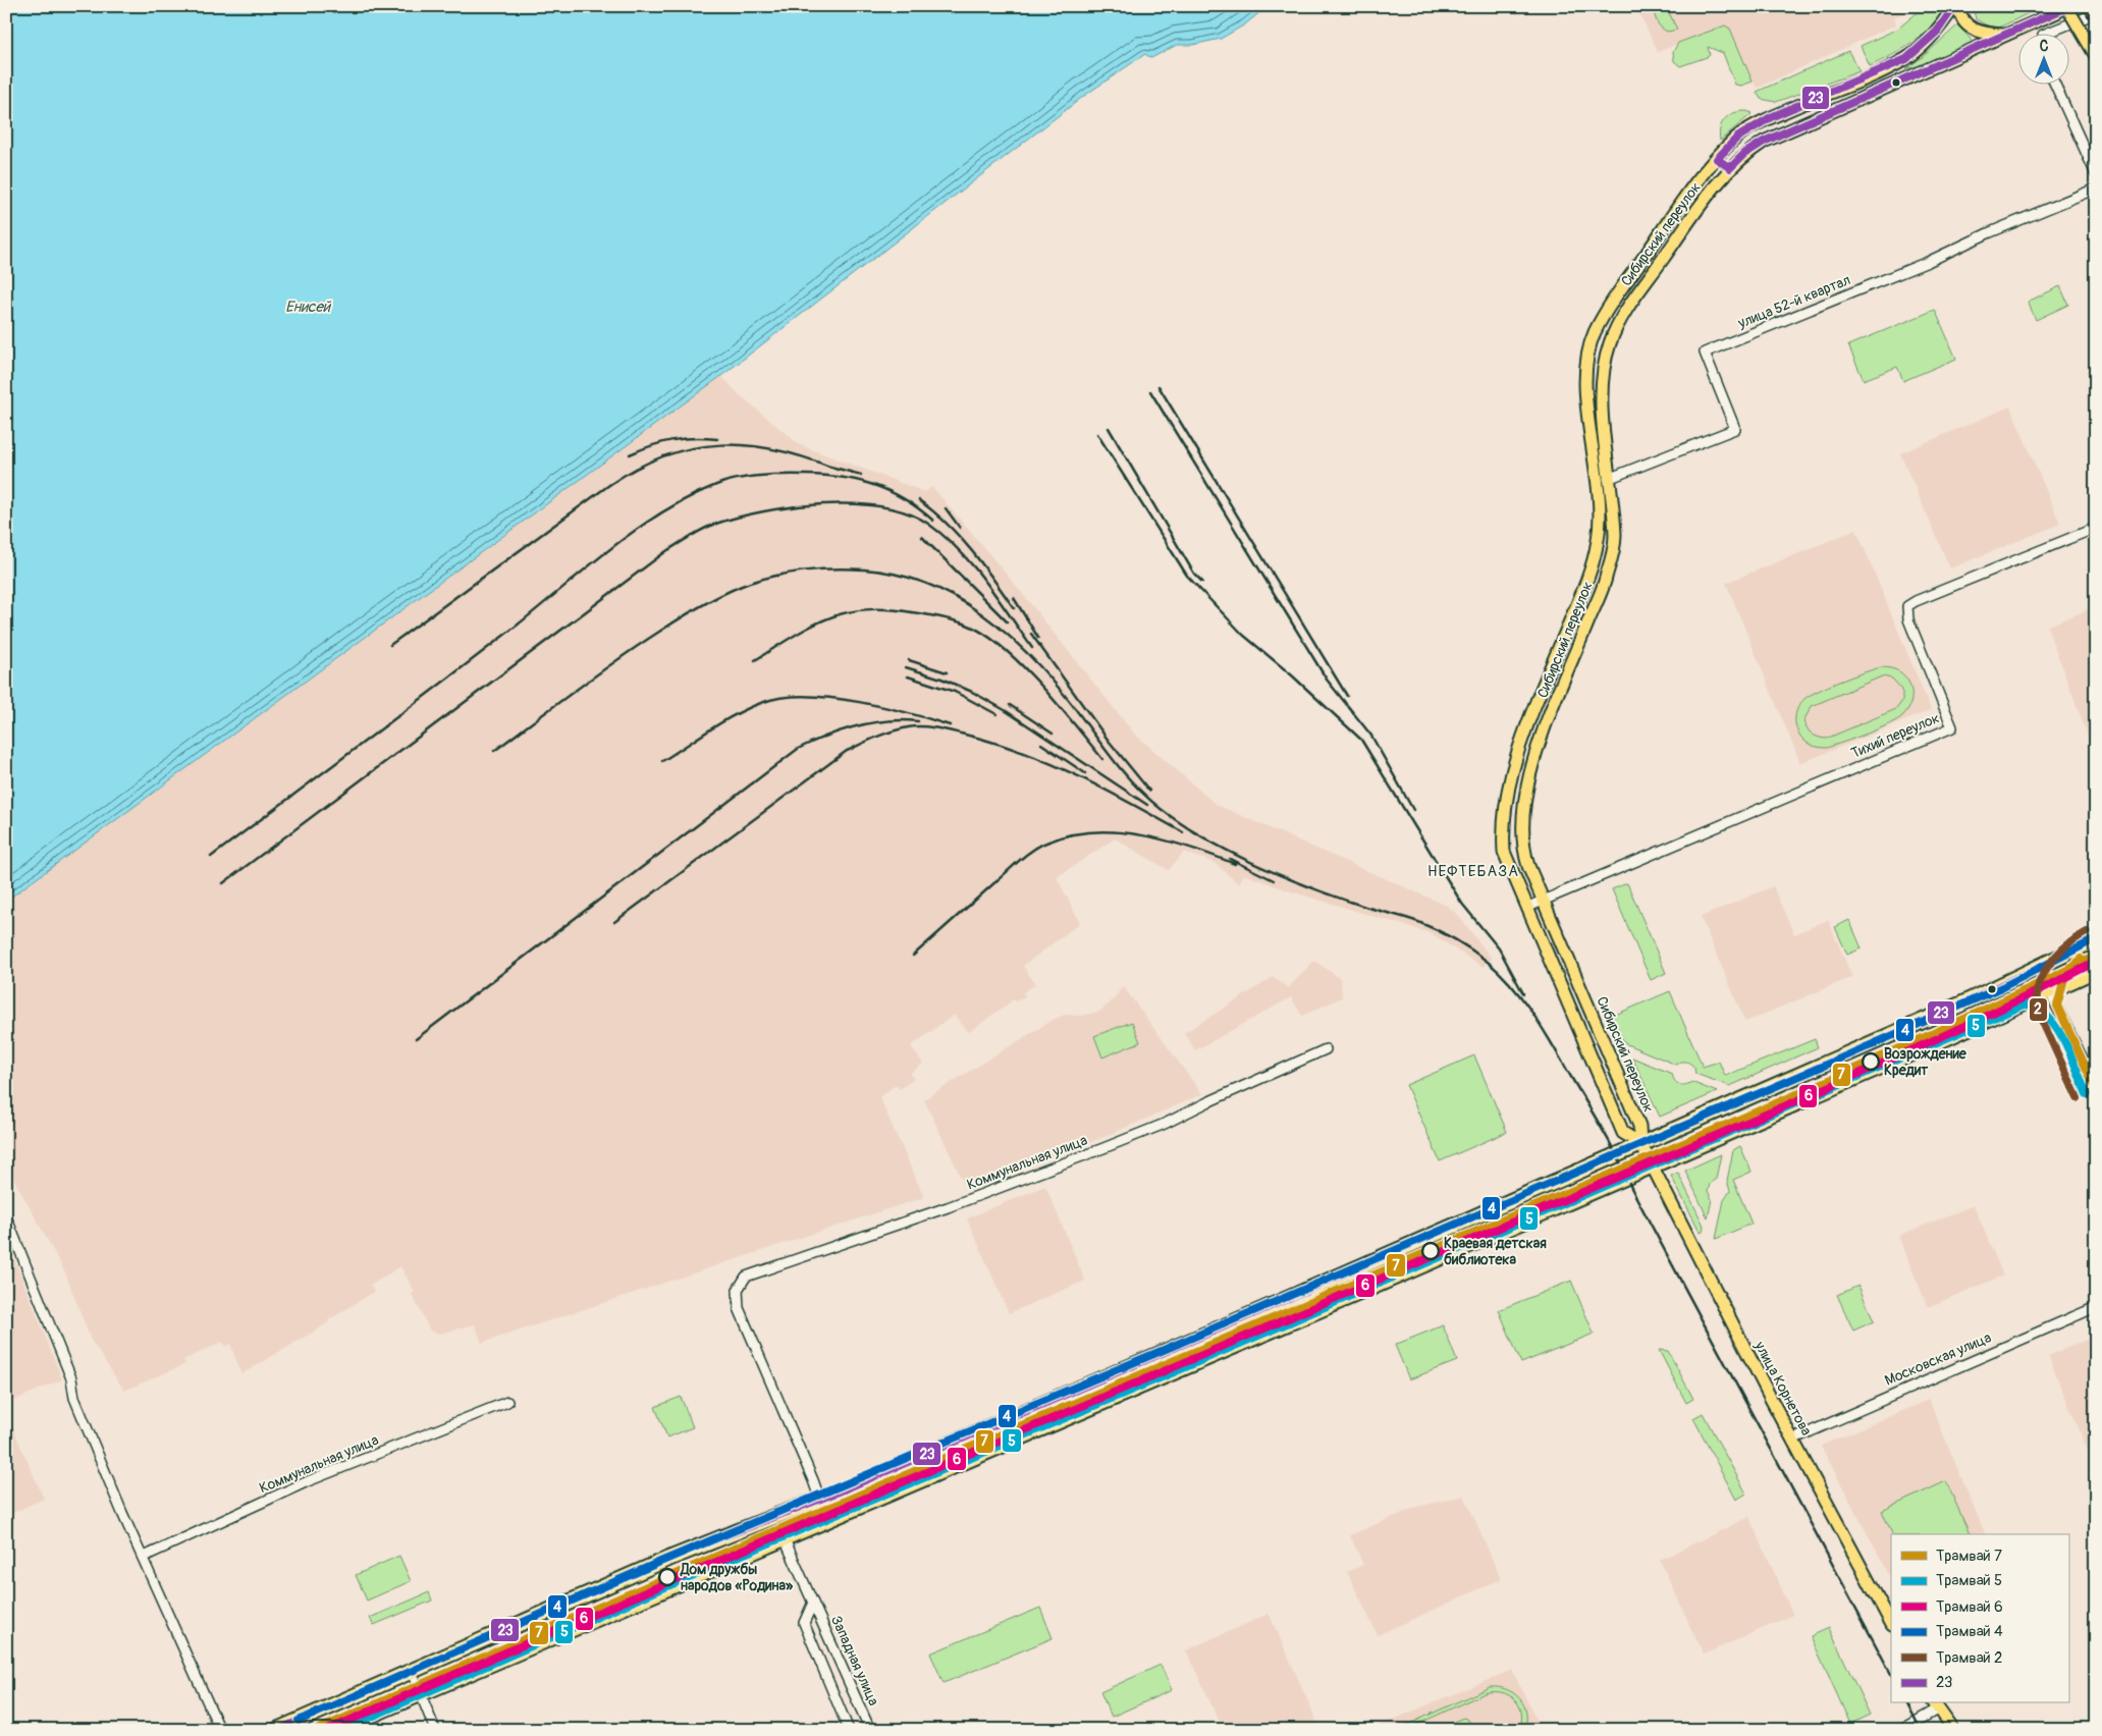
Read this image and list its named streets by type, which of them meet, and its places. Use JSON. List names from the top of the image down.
{
  "streets": {
    "main road": ["Сибирский переулок", "улица Корнетова"],
    "street": [
      "улица 52-й квартал",
      "Тихий переулок",
      "Коммунальная улица",
      "Московская улица",
      "Западная улица"
    ]
  },
  "crossings": [
    ["Сибирский переулок", "улица 52-й квартал"],
    ["Сибирский переулок", "Тихий переулок"],
    ["Сибирский переулок", "улица Корнетова"],
    ["Московская улица", "улица Корнетова"]
  ],
  "districts": ["НЕФТЕБАЗА"],
  "water": ["Енисей"],
  "places": ["Возрождение Кредит", "Краевая детская библиотека", "Дом дружбы народов «Родина»"],
  "lines": [
    "transit line 23",
    "tram line 2",
    "tram line 4",
    "tram line 7",
    "tram line 6",
    "tram line 5"
  ],
  "legend": [
    "Трамвай 7",
    "Трамвай 5",
    "Трамвай 6",
    "Трамвай 4",
    "Трамвай 2",
    "23"
  ],
  "north": "top"
}
